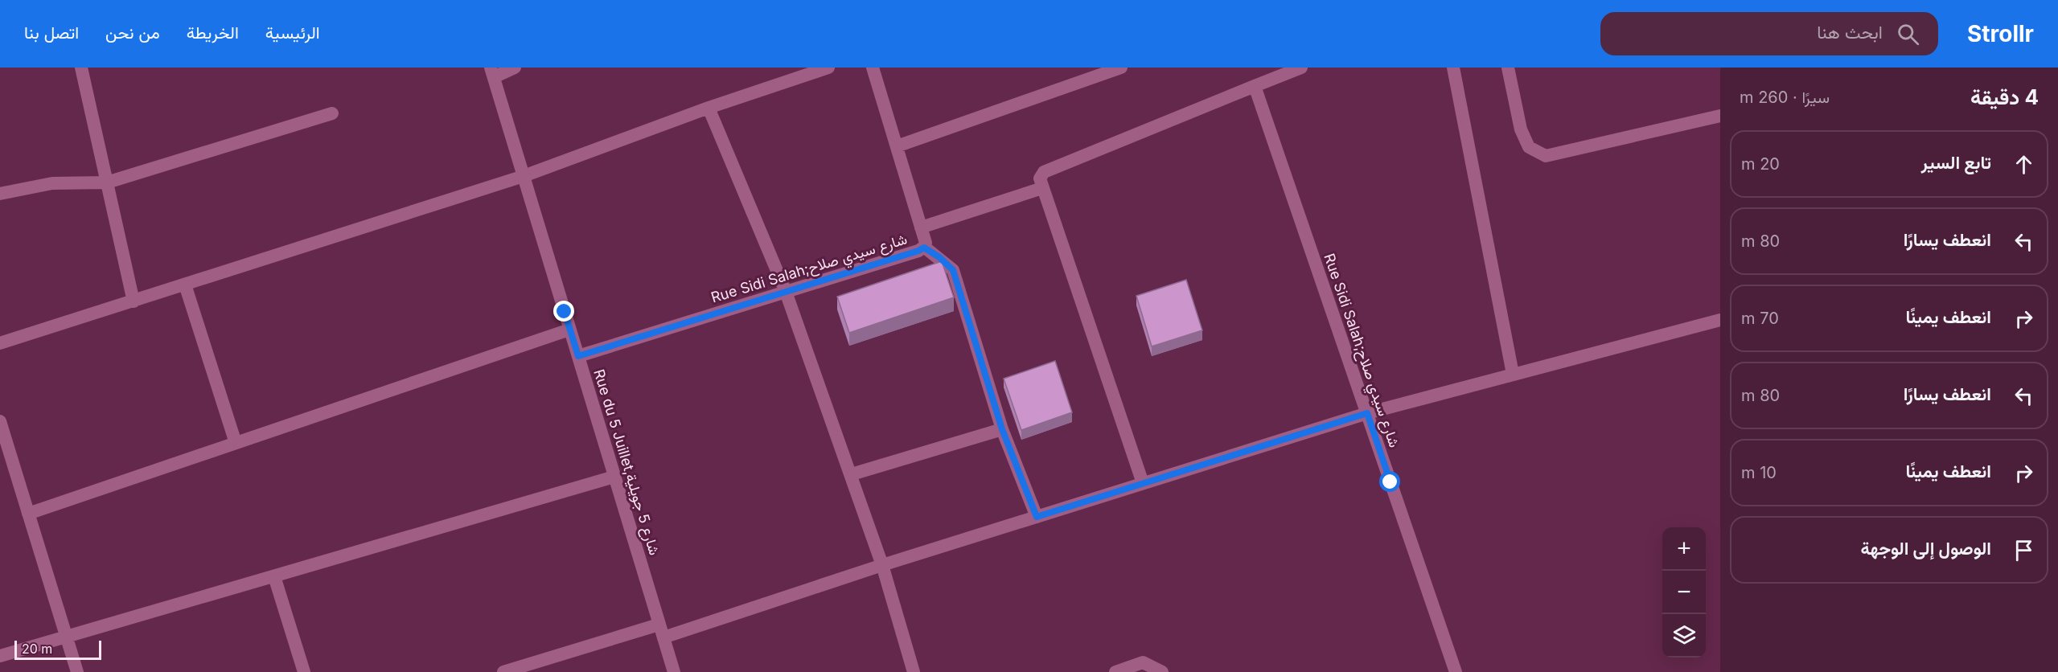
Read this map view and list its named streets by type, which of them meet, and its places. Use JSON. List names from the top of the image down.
{
  "streets": {
    "street": ["Rue Sidi Salah;شارع سيدي صلاح", "Rue du 5 Juillet,شارع 5 جويلية"]
  },
  "crossings": [
    ["Rue Sidi Salah;شارع سيدي صلاح", "Rue du 5 Juillet,شارع 5 جويلية"]
  ],
  "scale_bar": "20 m",
  "page": {
    "header": "Strollr",
    "search": "ابحث هنا",
    "nav": [
      "الرئيسية",
      "الخريطة",
      "من نحن",
      "اتصل بنا"
    ],
    "heading": ["4 دقيقة", "سيرًا · 260 m"],
    "list": [
      ["تابع السير", "20 m"],
      ["انعطف يسارًا", "80 m"],
      ["انعطف يمينًا", "70 m"],
      ["انعطف يسارًا", "80 m"],
      ["انعطف يمينًا", "10 m"],
      "الوصول إلى الوجهة"
    ],
    "map_buttons": ["+", "−"],
    "scale": "20 m"
  }
}
